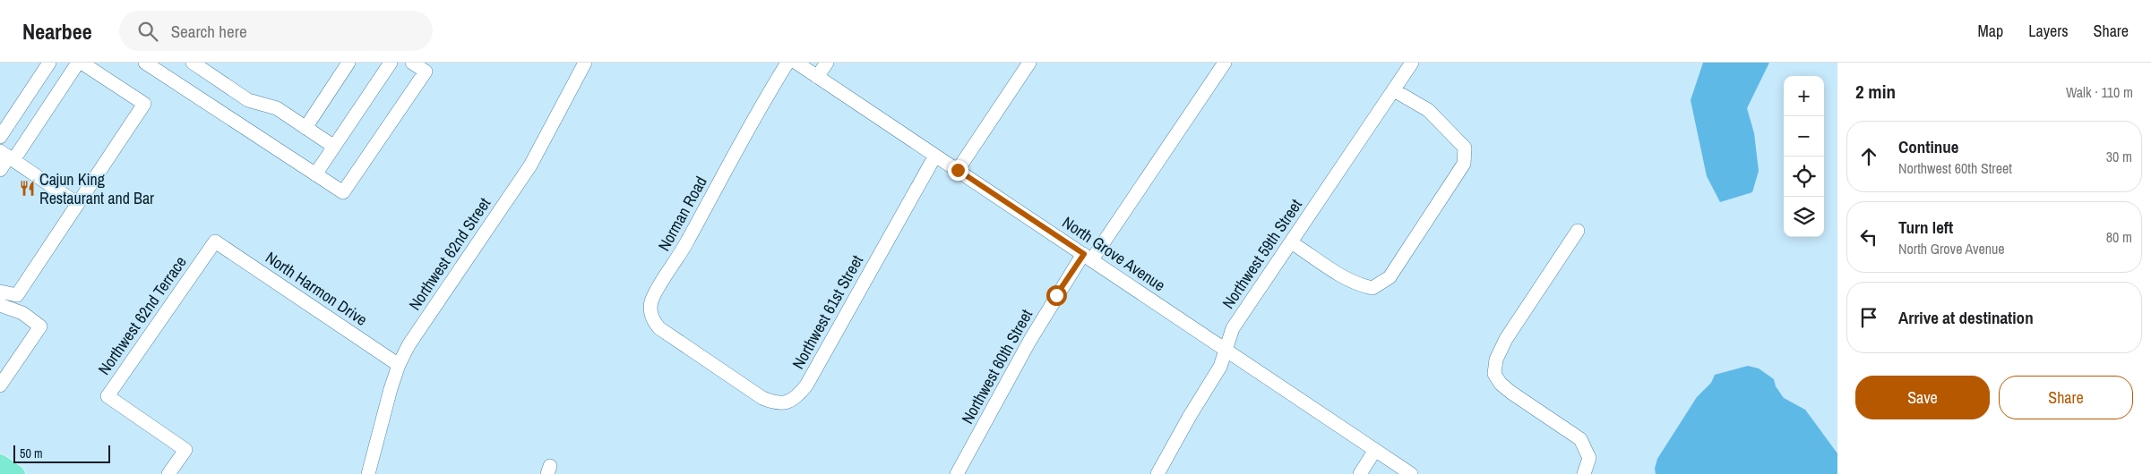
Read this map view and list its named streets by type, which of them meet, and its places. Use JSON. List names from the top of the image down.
{
  "streets": {
    "street": [
      "Norman Road",
      "Northwest 62nd Street",
      "North Grove Avenue",
      "Northwest 59th Street",
      "North Harmon Drive",
      "Northwest 61st Street",
      "Northwest 62nd Terrace",
      "Northwest 60th Street"
    ]
  },
  "crossings": [
    ["Norman Road", "Northwest 61st Street"],
    ["Northwest 62nd Street", "North Harmon Drive"],
    ["North Grove Avenue", "Northwest 59th Street"],
    ["North Grove Avenue", "Northwest 61st Street"],
    ["North Grove Avenue", "Northwest 60th Street"],
    ["North Harmon Drive", "Northwest 62nd Terrace"]
  ],
  "places": {
    "restaurant": ["Cajun King Restaurant and Bar"]
  },
  "scale_bar": "50 m",
  "page": {
    "header": "Nearbee",
    "search": "Search here",
    "nav": ["Map", "Layers", "Share"],
    "heading": ["2 min", "Walk · 110 m"],
    "map_buttons": ["+", "−"],
    "list": [
      ["Continue", "Northwest 60th Street", "30 m"],
      ["Turn left", "North Grove Avenue", "80 m"],
      "Arrive at destination"
    ],
    "buttons": ["Save", "Share"],
    "scale": "50 m"
  }
}
